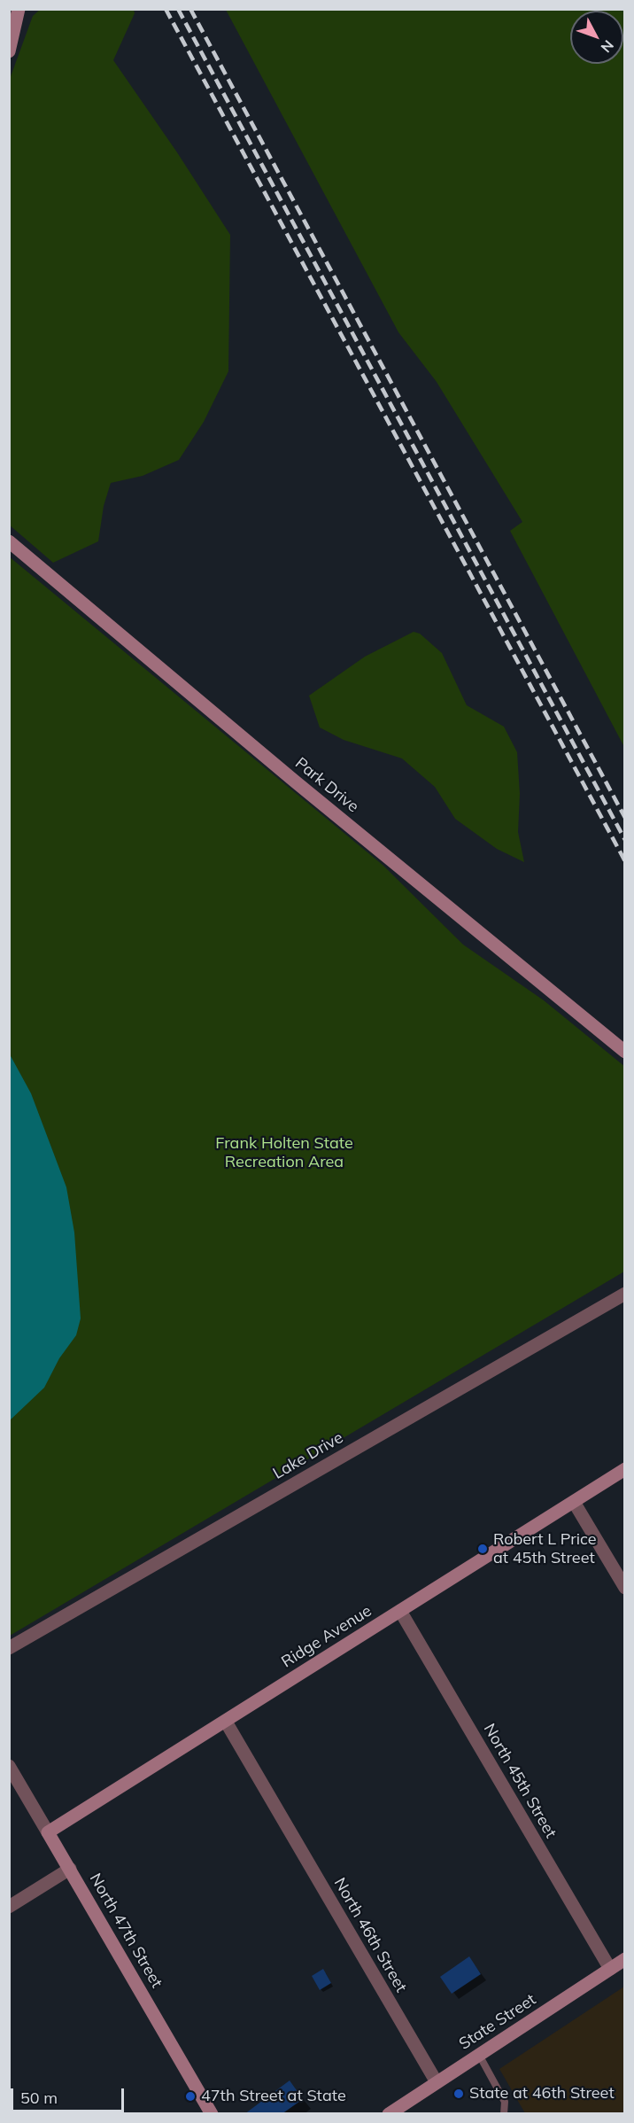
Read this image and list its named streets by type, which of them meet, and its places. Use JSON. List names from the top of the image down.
{
  "streets": {
    "street": [
      "Park Drive",
      "Lake Drive",
      "Ridge Avenue",
      "North 45th Street",
      "North 47th Street",
      "North 46th Street",
      "State Street"
    ]
  },
  "crossings": [
    ["Ridge Avenue", "North 45th Street"],
    ["Ridge Avenue", "North 47th Street"],
    ["Ridge Avenue", "North 46th Street"],
    ["North 45th Street", "State Street"],
    ["North 46th Street", "State Street"]
  ],
  "parks": ["Frank Holten State Recreation Area"],
  "places": ["Robert L Price at 45th Street", "State at 46th Street", "47th Street at State"],
  "scale_bar": "50 m",
  "north": "bottom right"
}
